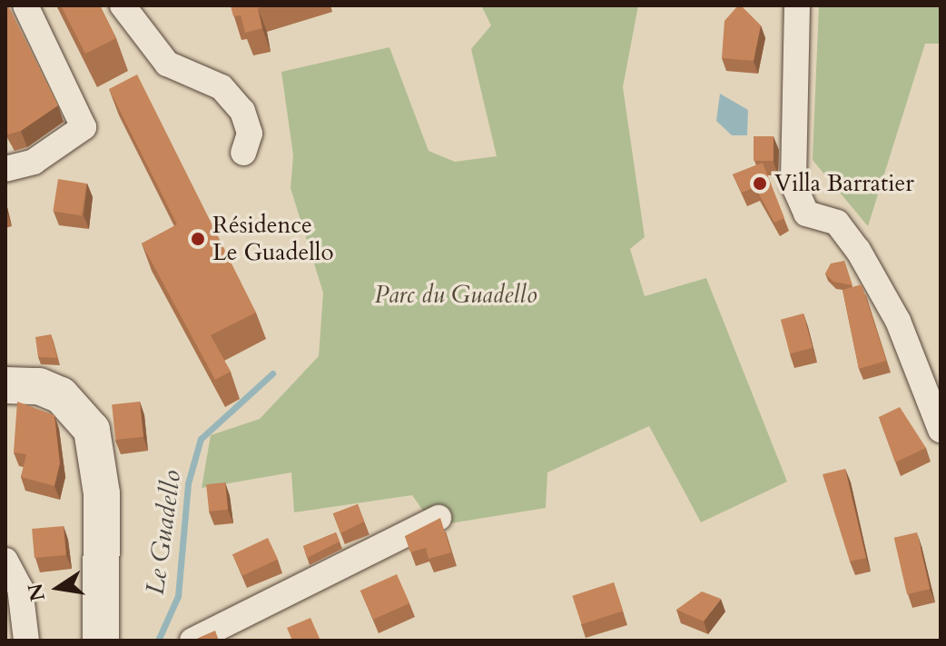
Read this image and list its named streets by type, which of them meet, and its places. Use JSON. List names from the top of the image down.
{
  "water": ["Le Guadello"],
  "parks": ["Parc du Guadello"],
  "places": ["Villa Barratier", "Résidence Le Guadello"],
  "north": "left"
}
